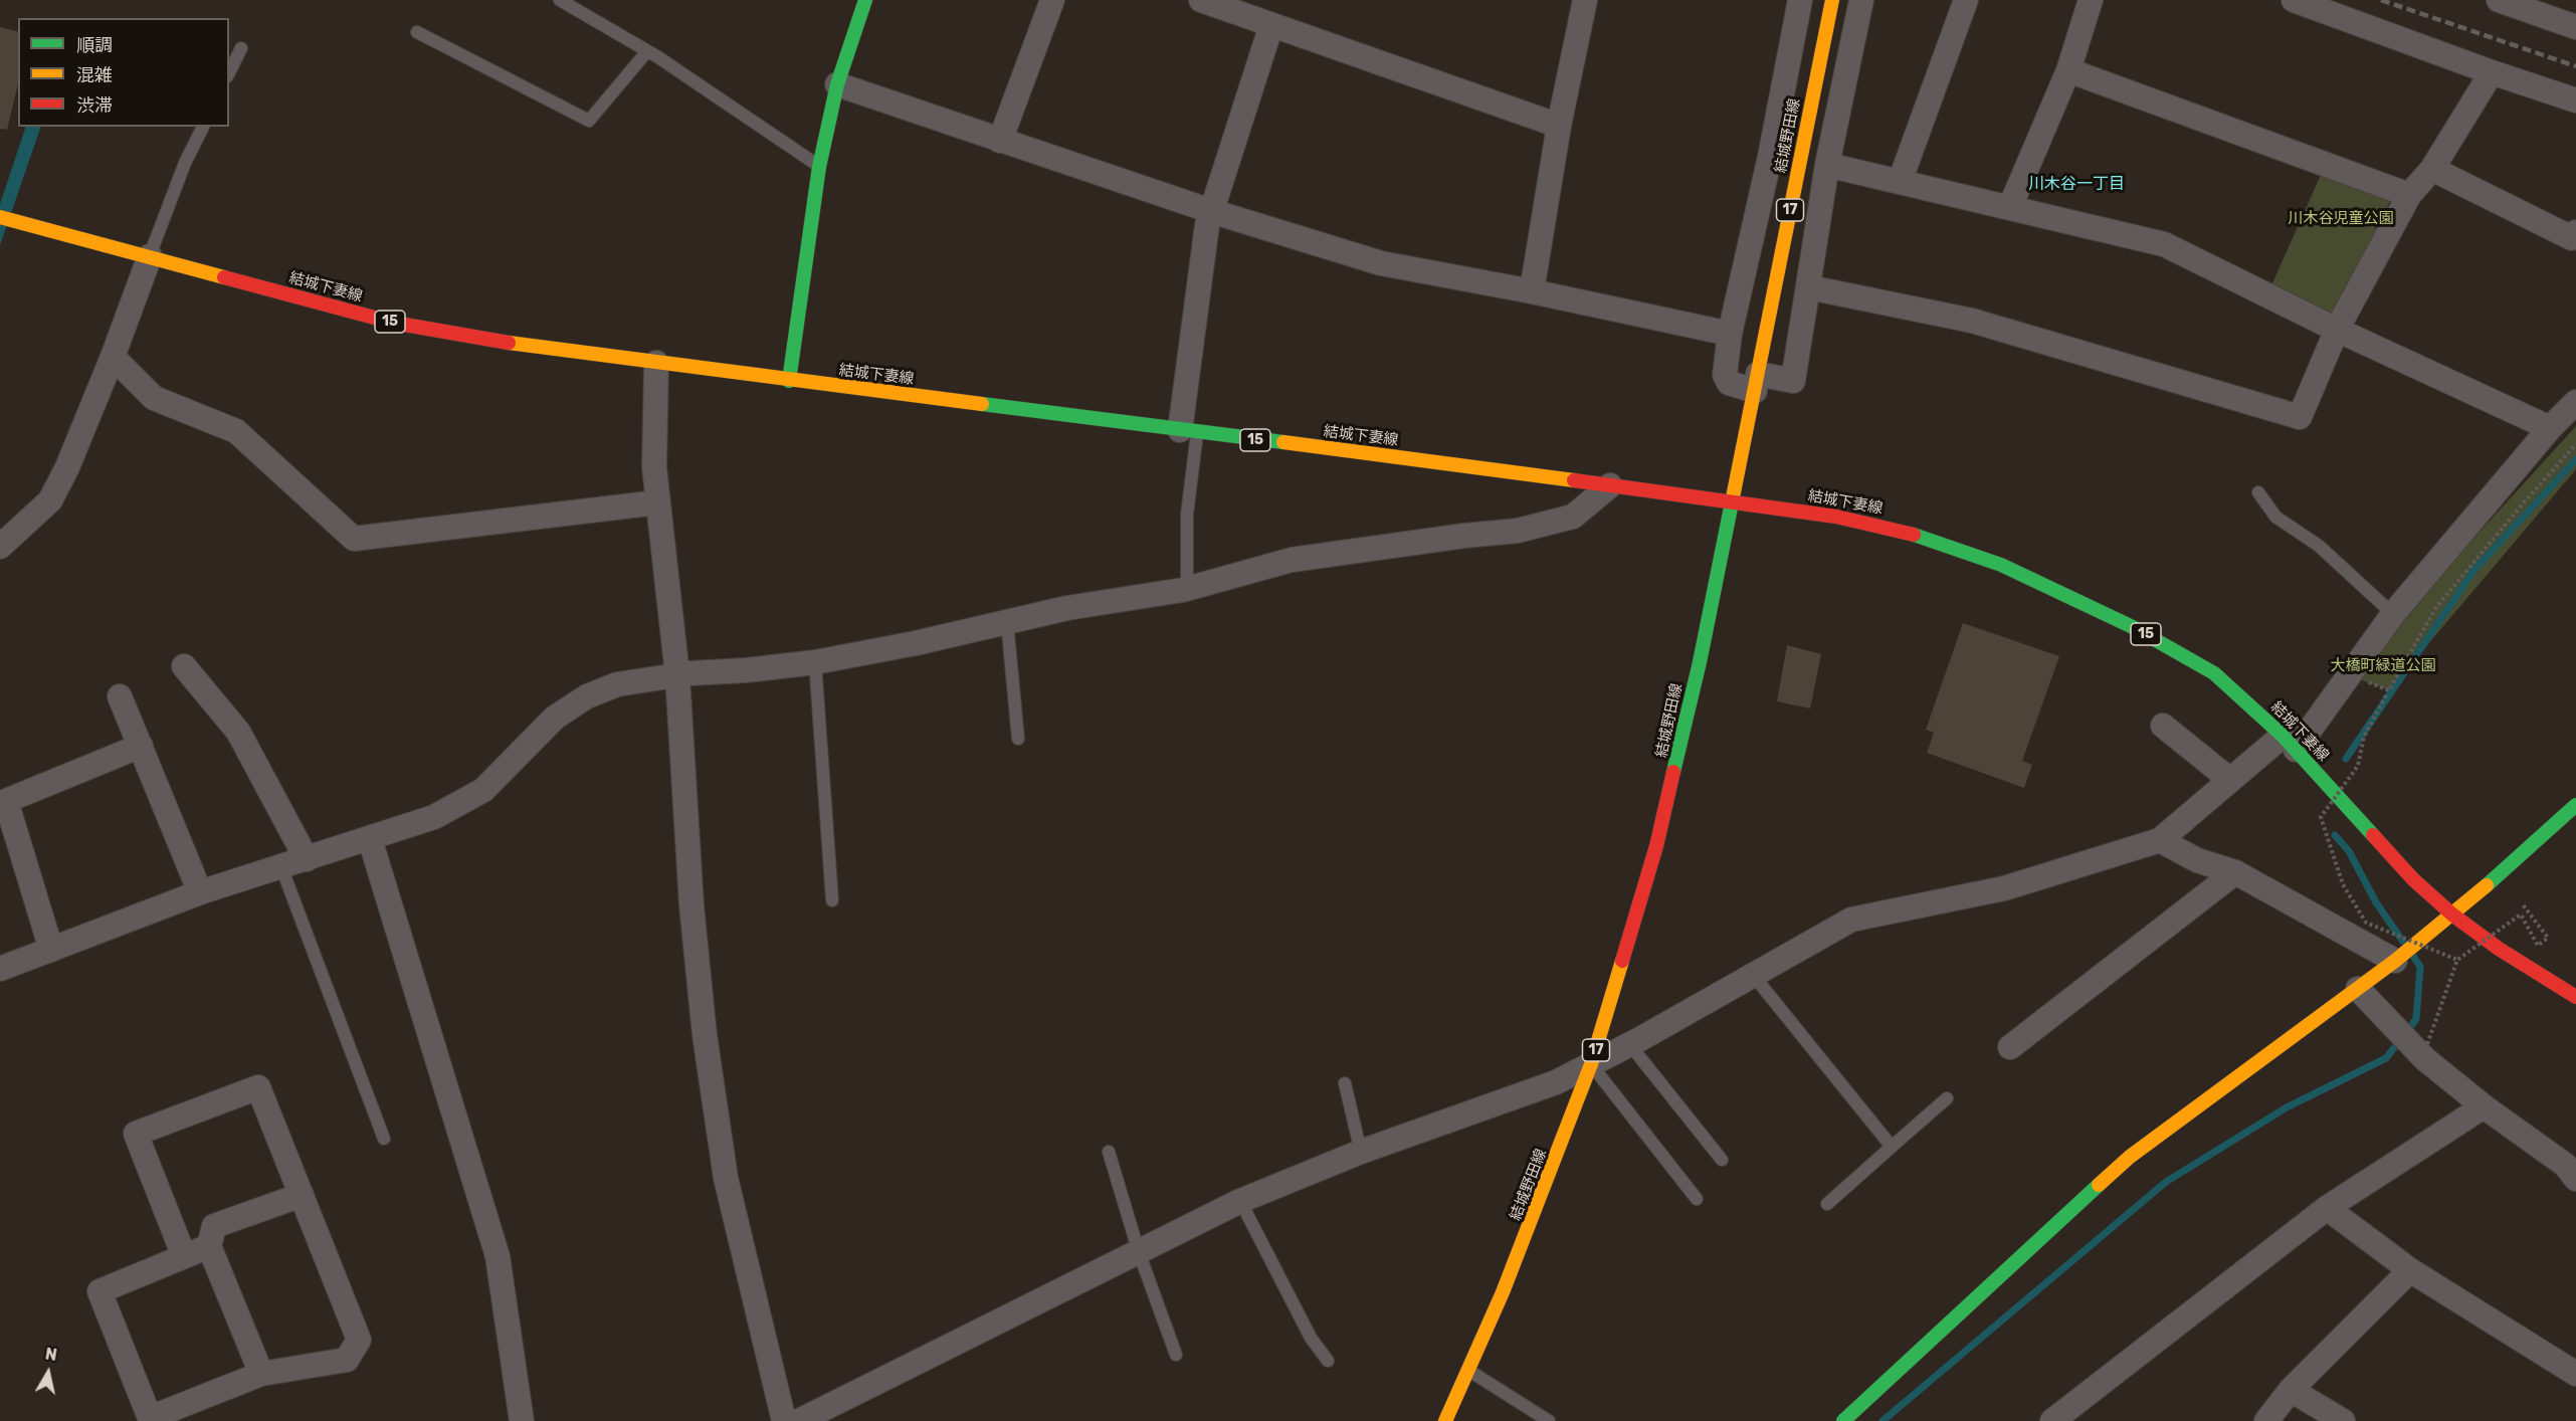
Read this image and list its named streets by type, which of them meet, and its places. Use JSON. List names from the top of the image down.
{
  "streets": {
    "main road": [
      "結城野田線",
      "17",
      "結城下妻線",
      "15"
    ]
  },
  "crossings": [
    ["結城野田線", "結城下妻線"]
  ],
  "districts": ["川木谷一丁目"],
  "parks": ["川木谷児童公園", "大橋町緑道公園"],
  "legend": ["順調", "混雑", "渋滞"],
  "north": "top"
}
